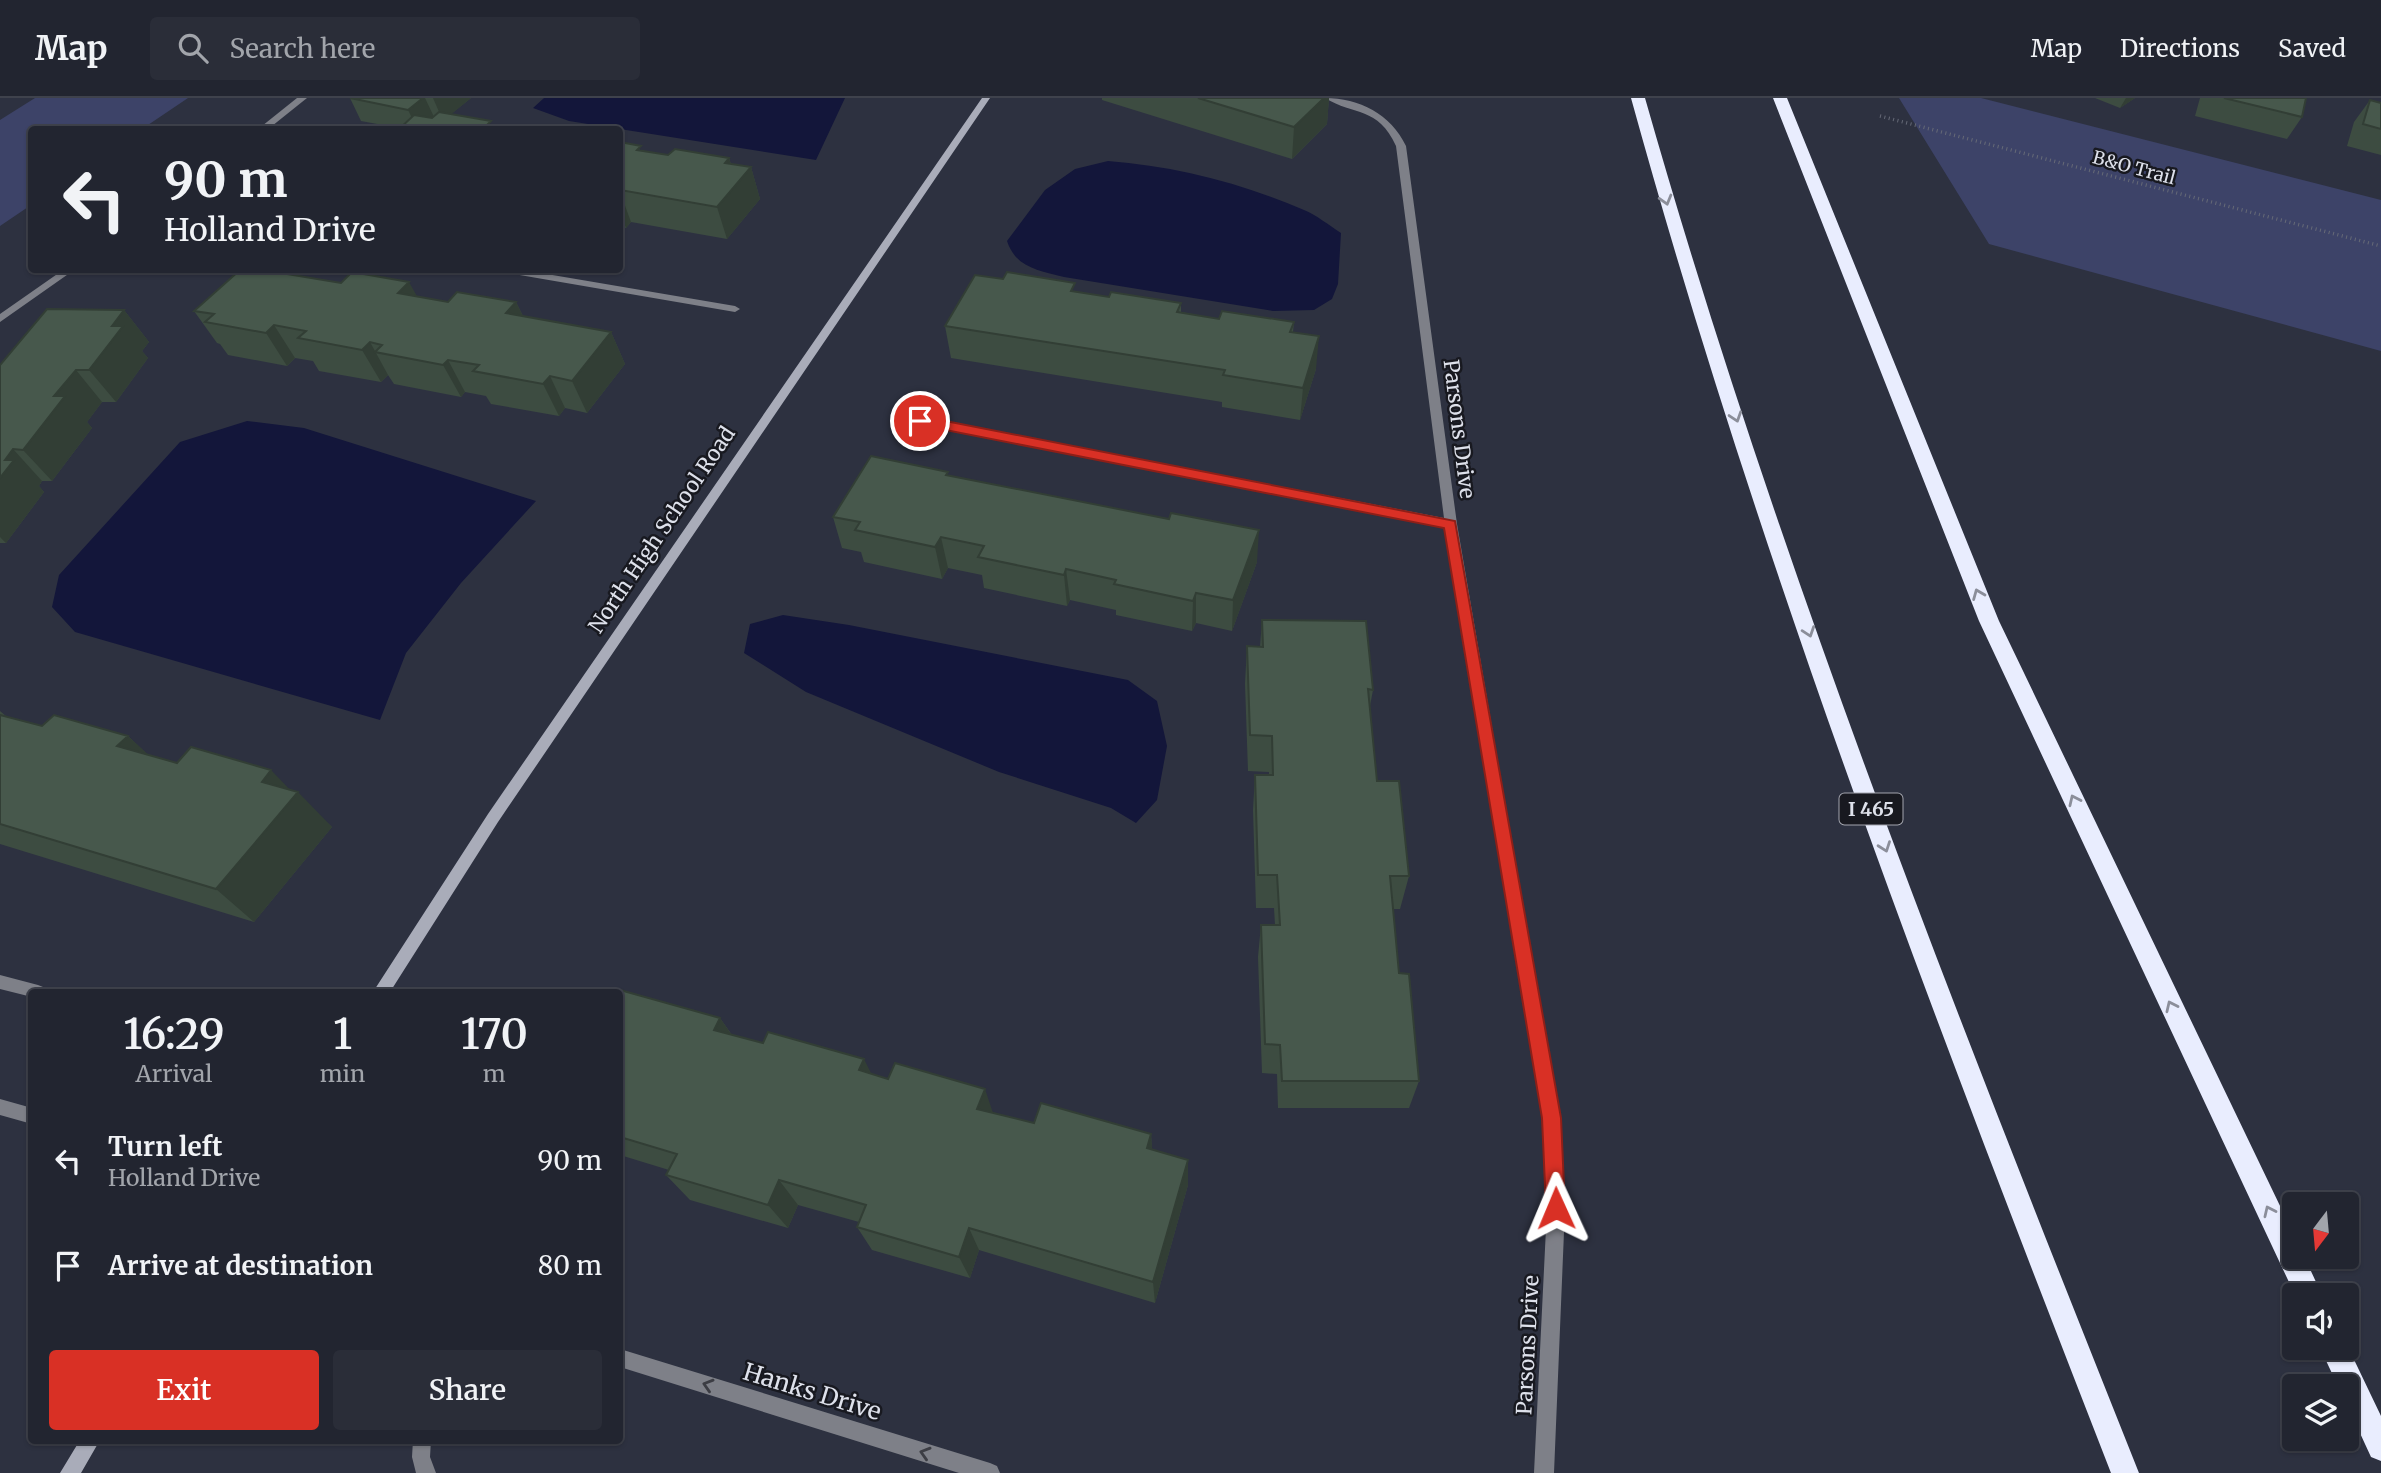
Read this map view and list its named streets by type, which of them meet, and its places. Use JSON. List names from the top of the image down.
{
  "streets": {
    "highway": ["I 465"],
    "street": ["Parsons Drive", "North High School Road", "Hanks Drive"],
    "path": ["B&O Trail"]
  },
  "one_way": ["Hanks Drive"],
  "north": "bottom",
  "page": {
    "header": "Map",
    "search": "Search here",
    "nav": ["Map", "Directions", "Saved"],
    "turn": ["90 m", "Holland Drive"],
    "eta": [
      "16:29",
      "Arrival",
      "1",
      "min",
      "170",
      "m"
    ],
    "list": [
      {
        "name": "Turn left",
        "note": "Holland Drive",
        "value": "90 m"
      },
      {
        "name": "Arrive at destination",
        "value": "80 m"
      }
    ],
    "buttons": ["Exit", "Share"]
  }
}
